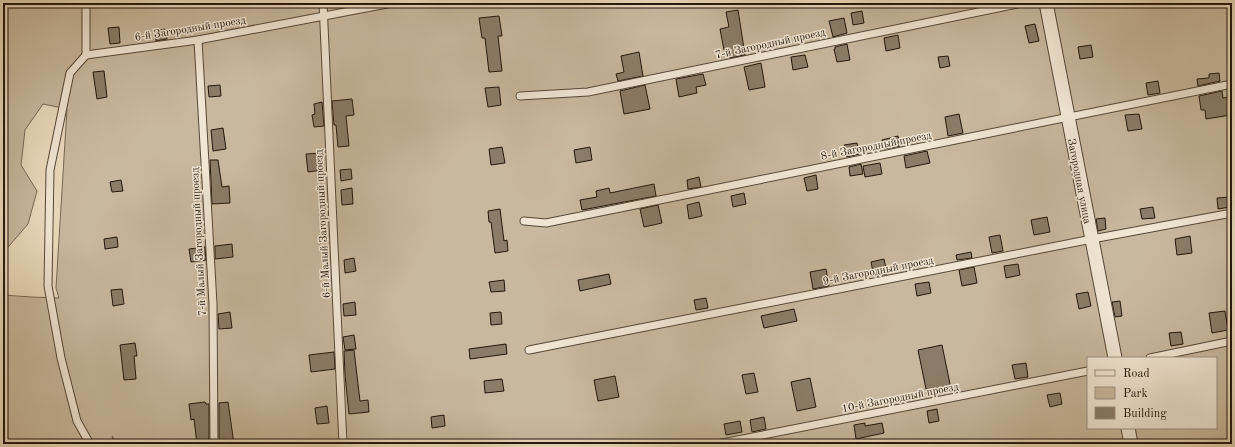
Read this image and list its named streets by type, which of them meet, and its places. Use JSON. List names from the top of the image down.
{
  "streets": {
    "street": ["Загородная улица"],
    "lane": [
      "6-й Загородный проезд",
      "7-й Загородный проезд",
      "8-й Загородный проезд",
      "6-й Малый Загородный проезд",
      "7-й Малый Загородный проезд",
      "9-й Загородный проезд",
      "10-й Загородный проезд"
    ]
  },
  "crossings": [
    ["6-й Загородный проезд", "6-й Малый Загородный проезд"],
    ["6-й Загородный проезд", "7-й Малый Загородный проезд"],
    ["8-й Загородный проезд", "Загородная улица"],
    ["Загородная улица", "9-й Загородный проезд"]
  ],
  "legend": ["Road", "Park", "Building"]
}
